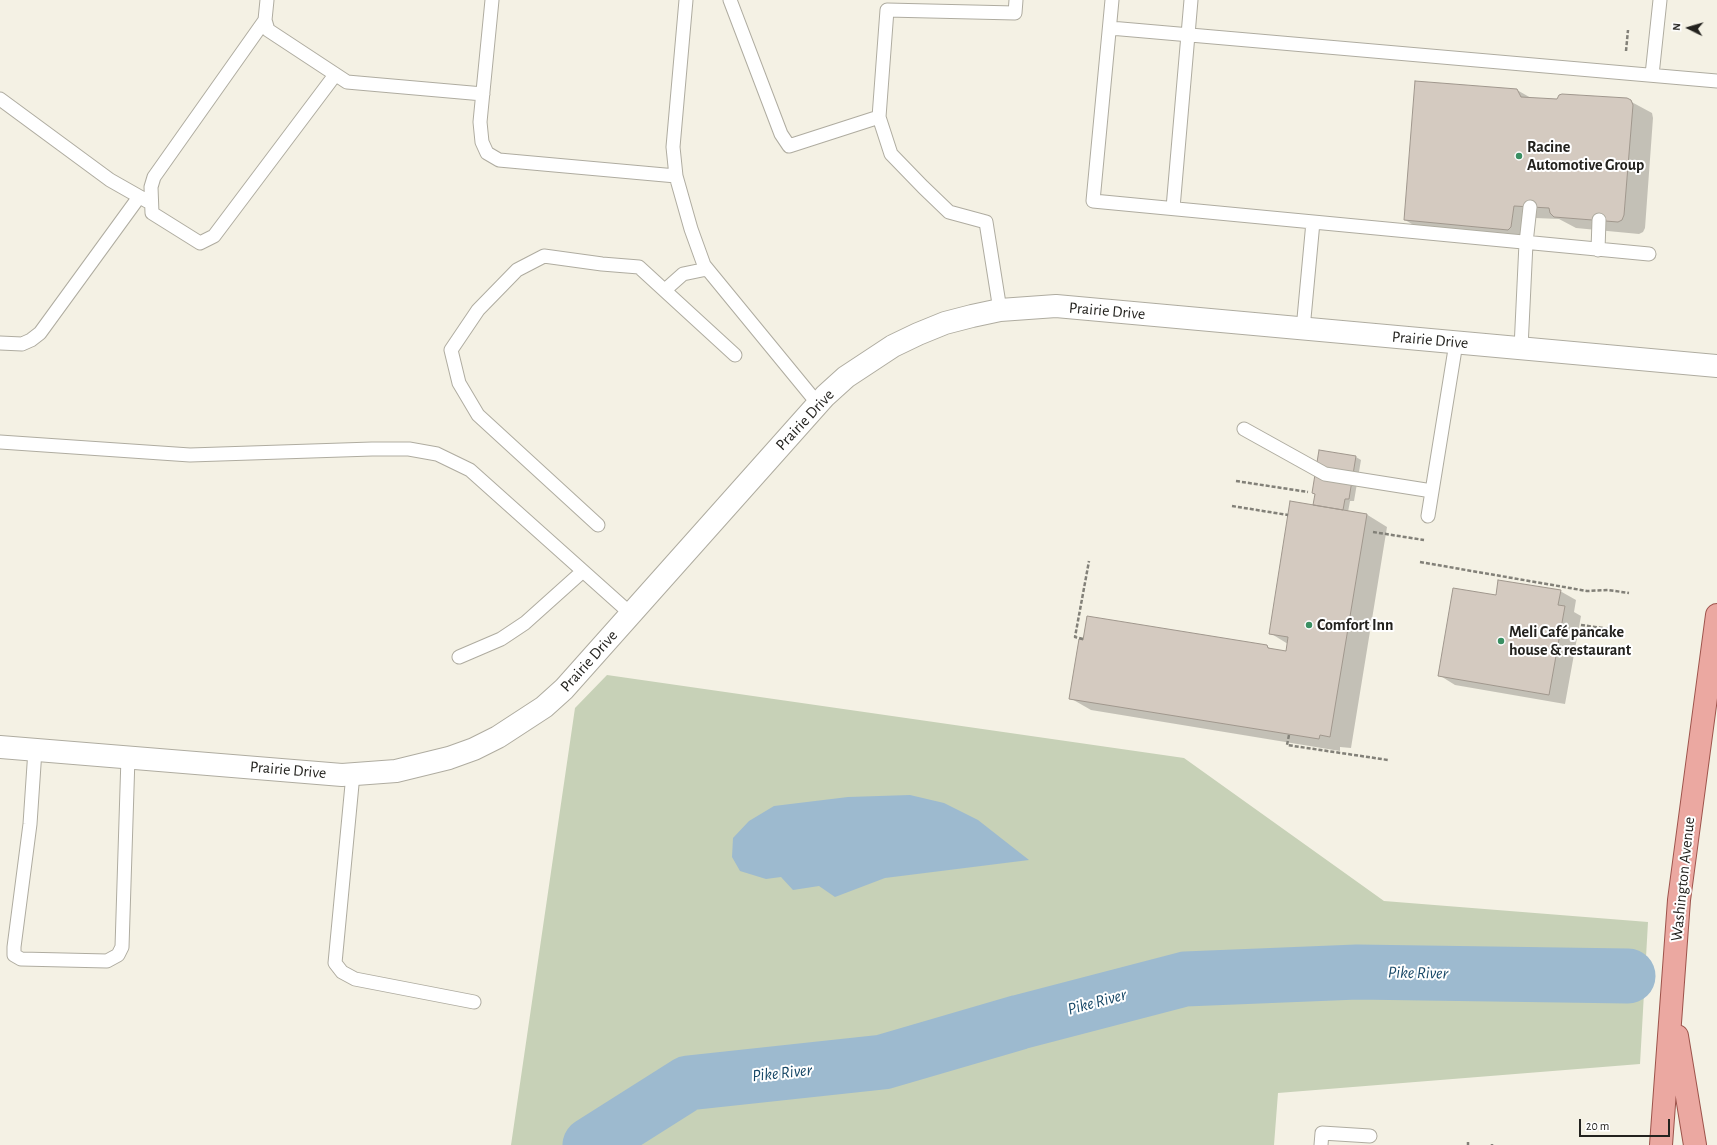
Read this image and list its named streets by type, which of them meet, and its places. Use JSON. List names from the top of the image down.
{
  "streets": {
    "main road": ["Washington Avenue"],
    "street": ["Prairie Drive"]
  },
  "water": ["Pike River"],
  "places": ["Racine Automotive Group", "Comfort Inn", "Meli Café pancake house & restaurant"],
  "scale_bar": "20 m",
  "north": "left"
}
